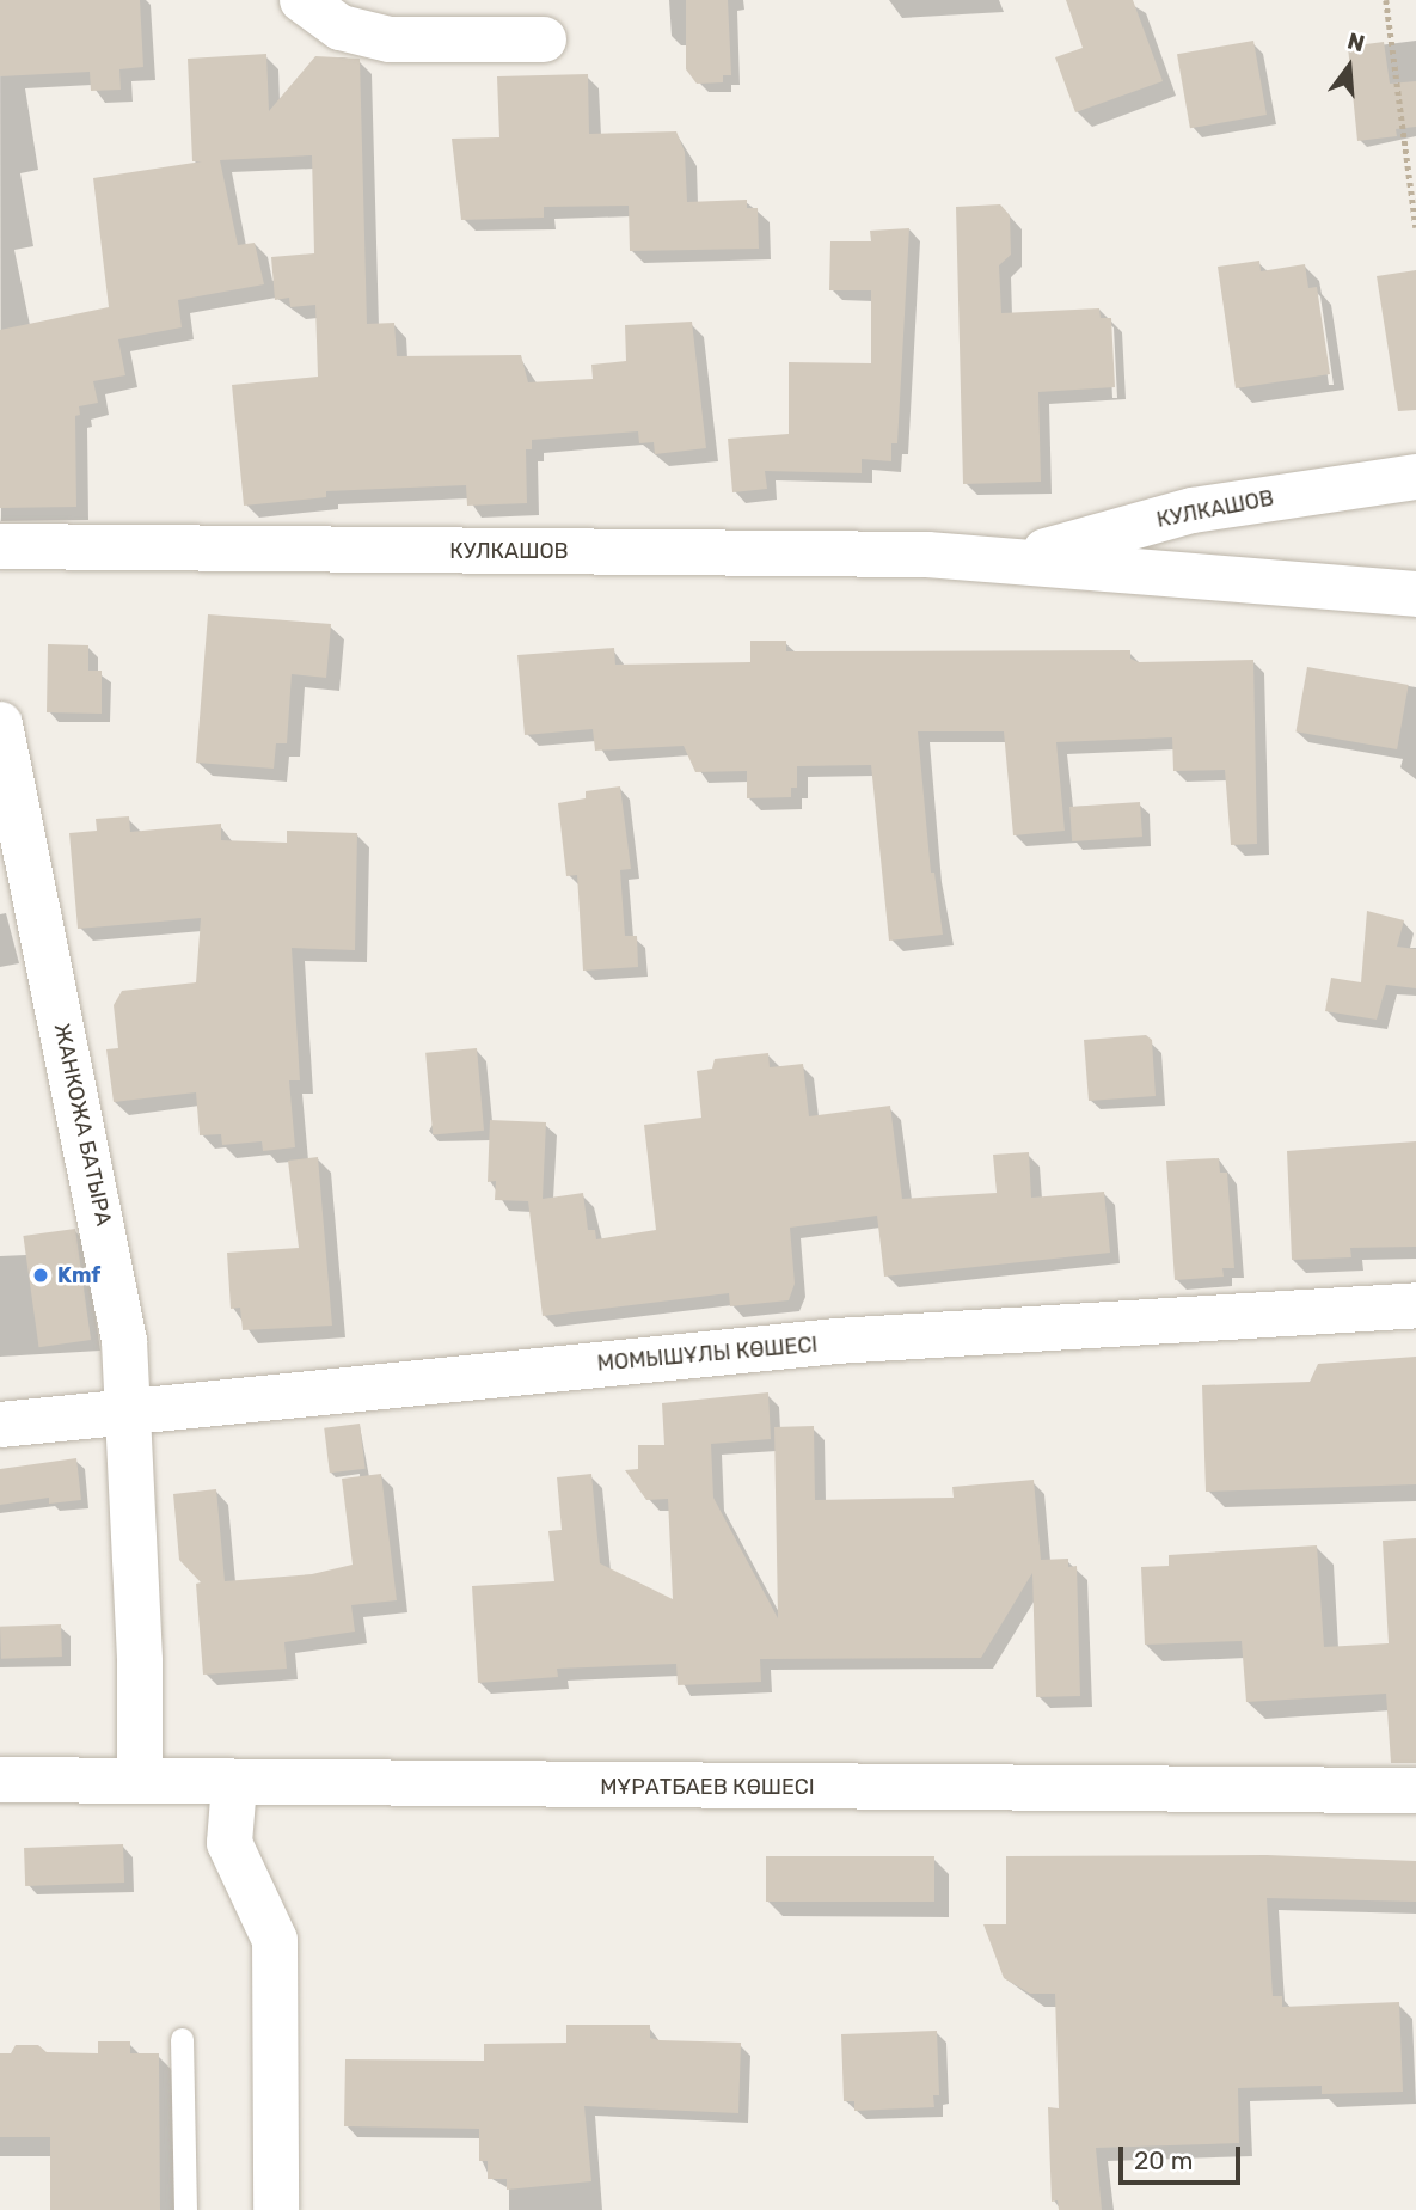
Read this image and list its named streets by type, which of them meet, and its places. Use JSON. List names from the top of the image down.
{
  "streets": {
    "street": [
      "КУЛКАШОВ",
      "ЖАНКОЖА БАТЫРА",
      "МОМЫШҰЛЫ КӨШЕСІ",
      "МҰРАТБАЕВ КӨШЕСІ"
    ]
  },
  "crossings": [
    ["ЖАНКОЖА БАТЫРА", "МОМЫШҰЛЫ КӨШЕСІ"],
    ["ЖАНКОЖА БАТЫРА", "МҰРАТБАЕВ КӨШЕСІ"]
  ],
  "places": ["Kmf"],
  "scale_bar": "20 m",
  "north": "top"
}
